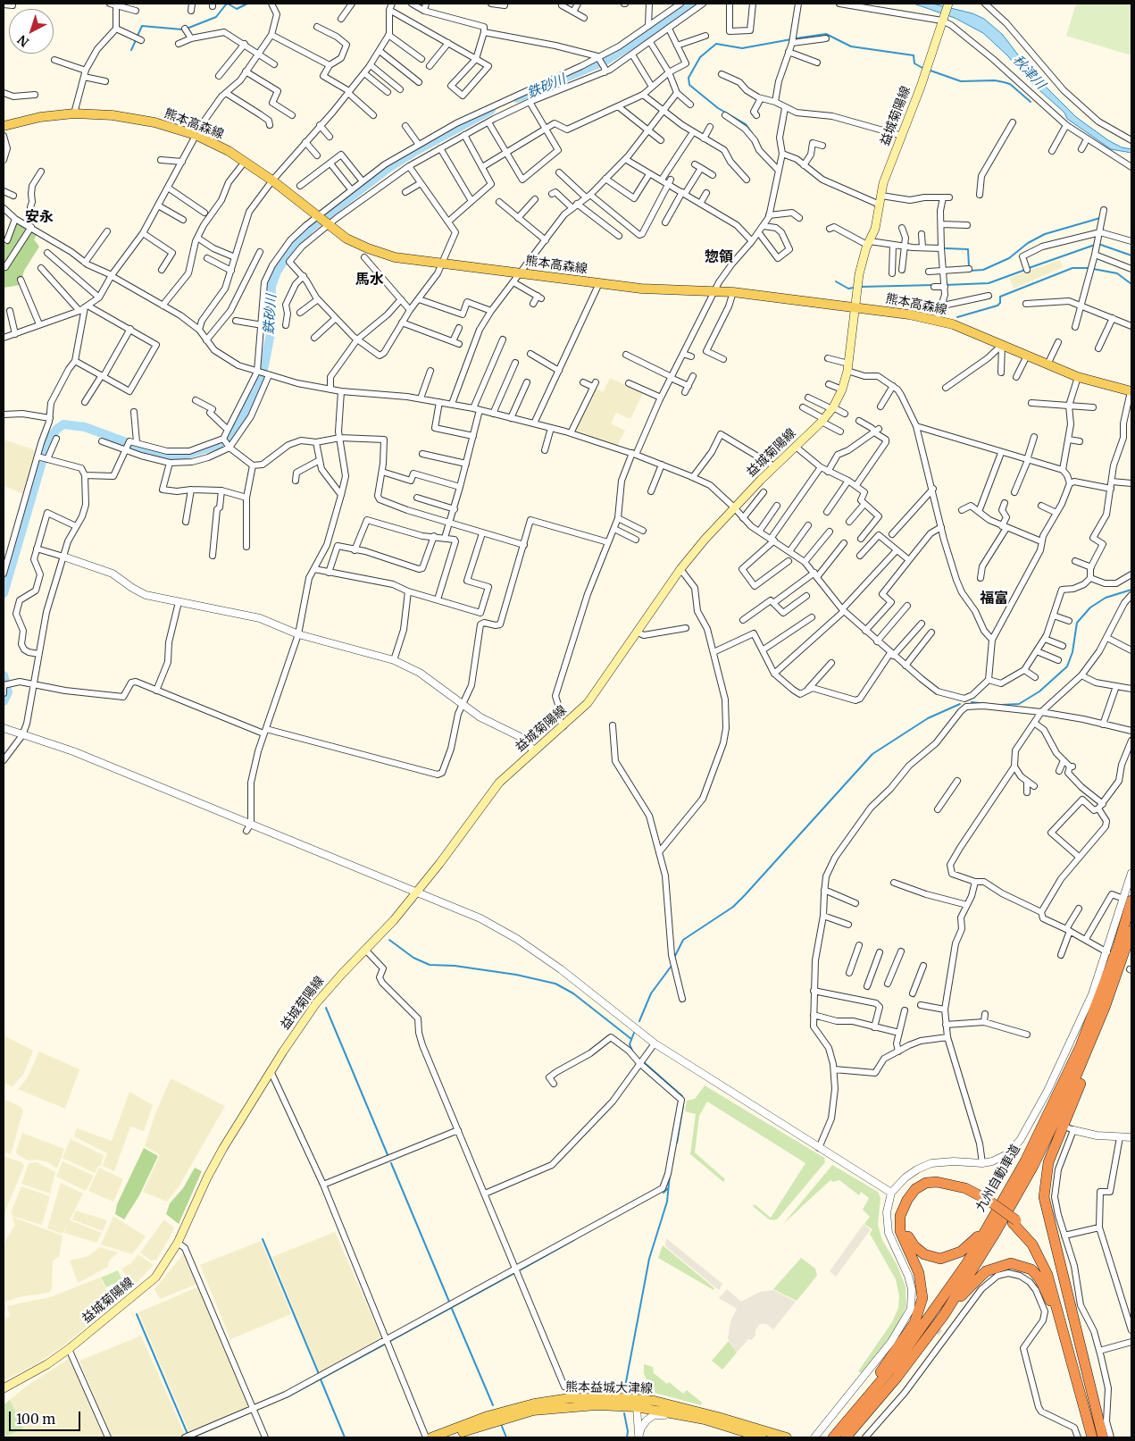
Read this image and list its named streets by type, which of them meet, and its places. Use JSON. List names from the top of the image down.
{
  "streets": {
    "highway": ["九州自動車道"],
    "main road": ["益城菊陽線", "熊本高森線", "熊本益城大津線"]
  },
  "crossings": [
    ["益城菊陽線", "熊本高森線"]
  ],
  "districts": [
    "安永",
    "惣領",
    "馬水",
    "福富"
  ],
  "water": ["秋津川", "鉄砂川"],
  "scale_bar": "100 m",
  "north": "bottom left"
}
